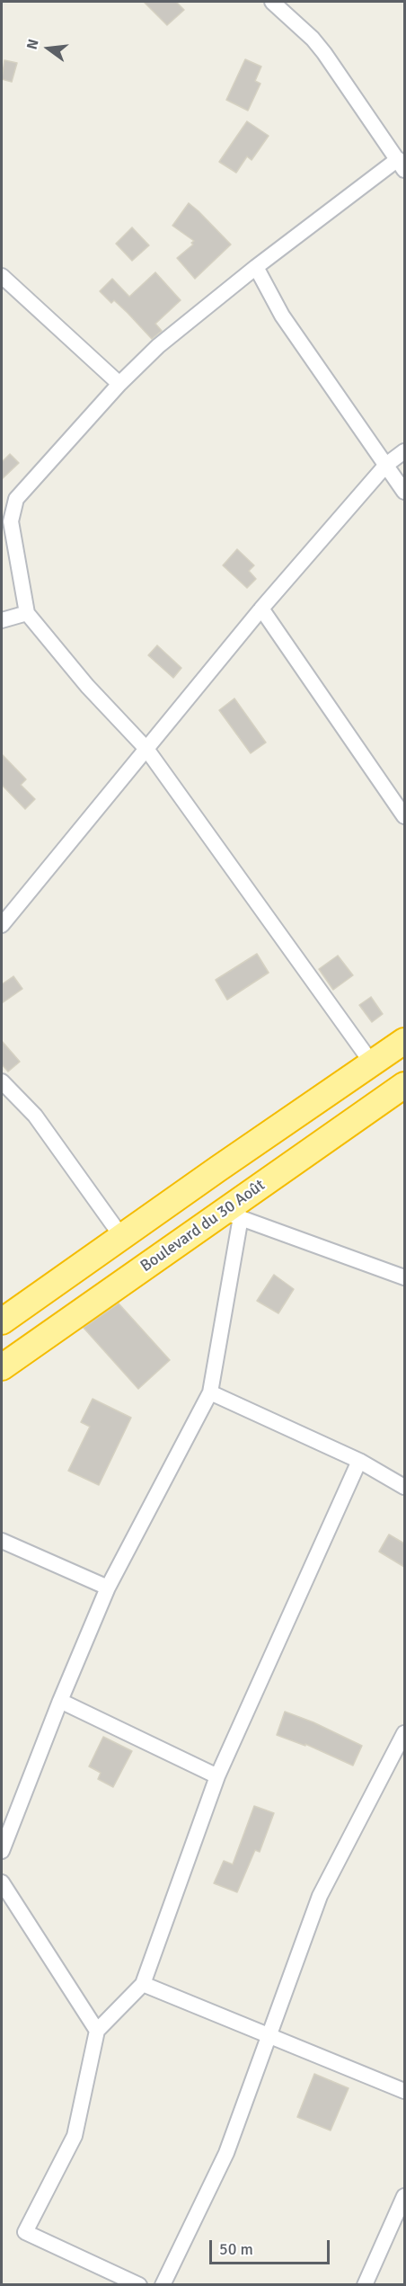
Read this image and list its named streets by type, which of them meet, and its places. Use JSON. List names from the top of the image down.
{
  "streets": {
    "highway": ["Boulevard du 30 Août"]
  },
  "scale_bar": "50 m",
  "north": "left"
}
